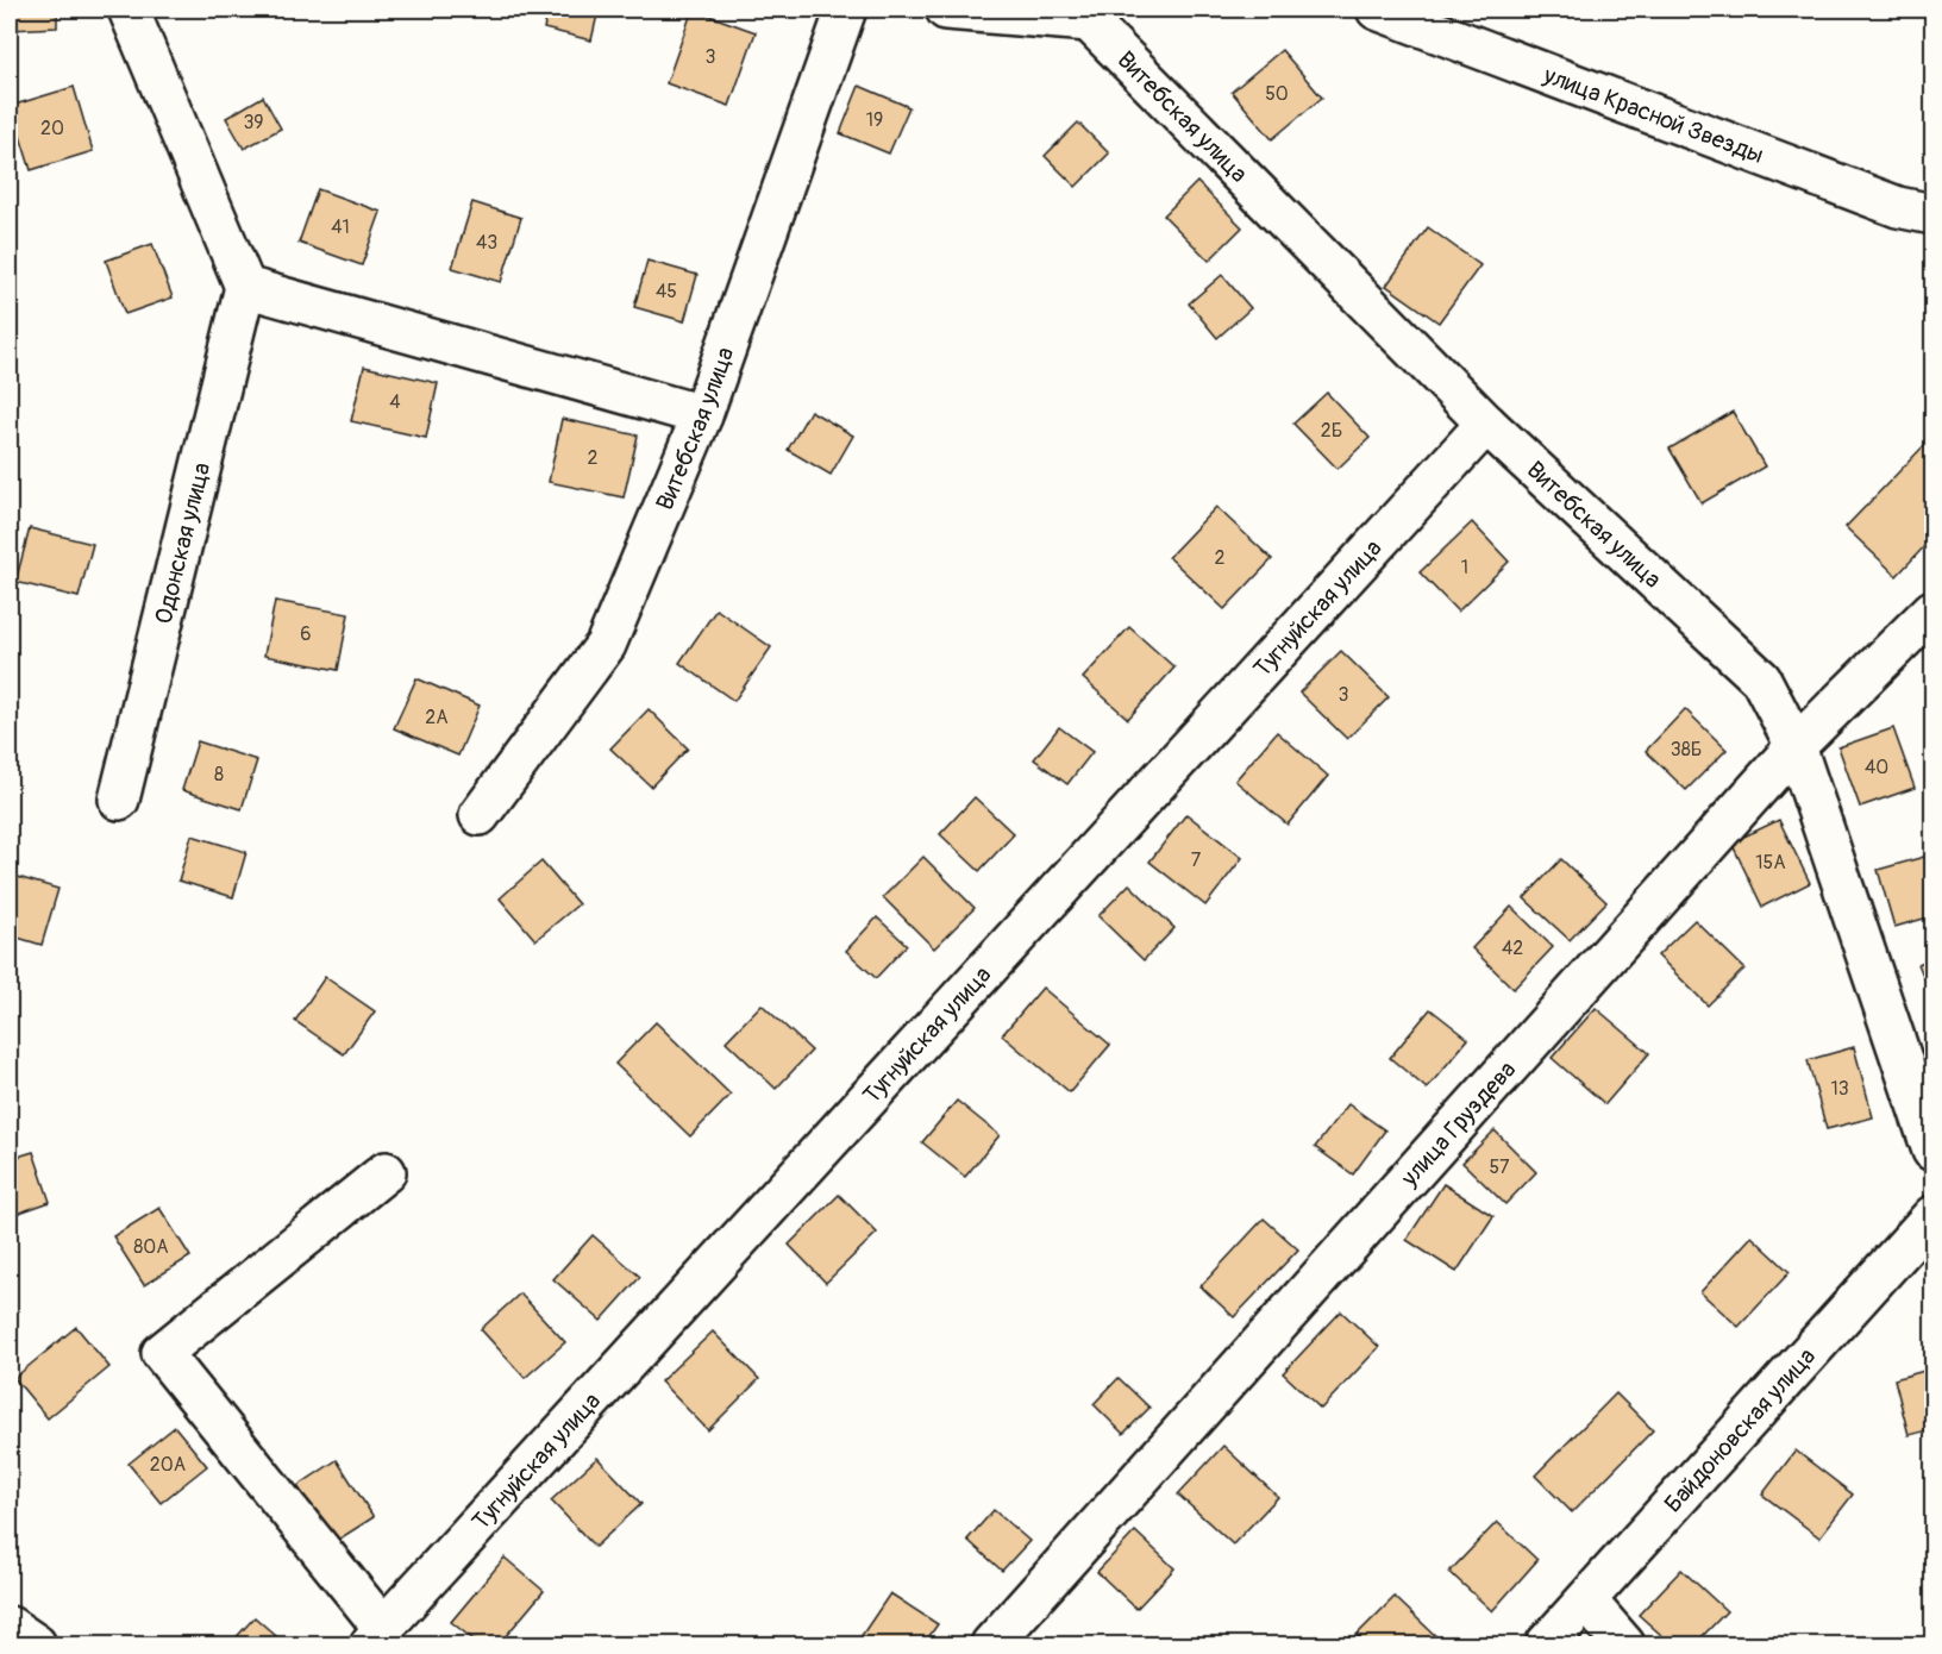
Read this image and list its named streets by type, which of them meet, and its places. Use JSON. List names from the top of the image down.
{
  "streets": {
    "street": [
      "улица Красной Звезды",
      "Витебская улица",
      "Одонская улица",
      "Тугнуйская улица",
      "улица Груздева",
      "Байдоновская улица"
    ]
  },
  "crossings": [
    ["Витебская улица", "Тугнуйская улица"],
    ["Витебская улица", "улица Груздева"]
  ],
  "house_numbers": [
    "3",
    "50",
    "19",
    "39",
    "20",
    "41",
    "43",
    "45",
    "4",
    "2Б",
    "2",
    "2",
    "1",
    "6",
    "3",
    "2А",
    "38Б",
    "40",
    "8",
    "7",
    "15А",
    "42",
    "13",
    "57",
    "80А",
    "20А"
  ]
}
